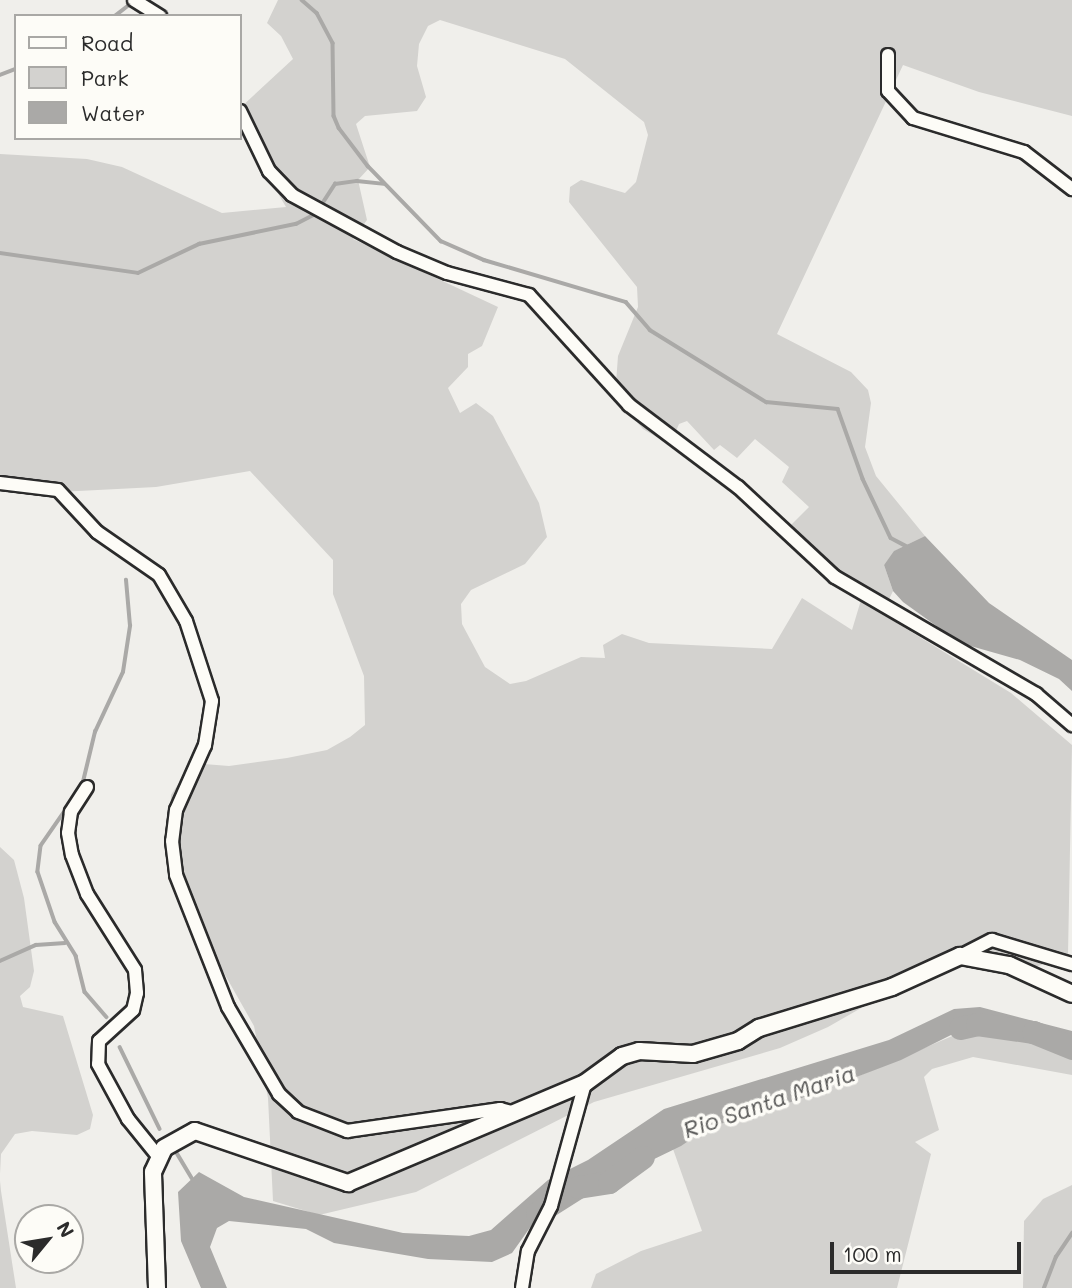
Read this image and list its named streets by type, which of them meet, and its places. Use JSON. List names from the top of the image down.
{
  "water": ["Rio Santa Maria"],
  "legend": ["Road", "Park", "Water"],
  "scale_bar": "100 m",
  "north": "top right"
}
